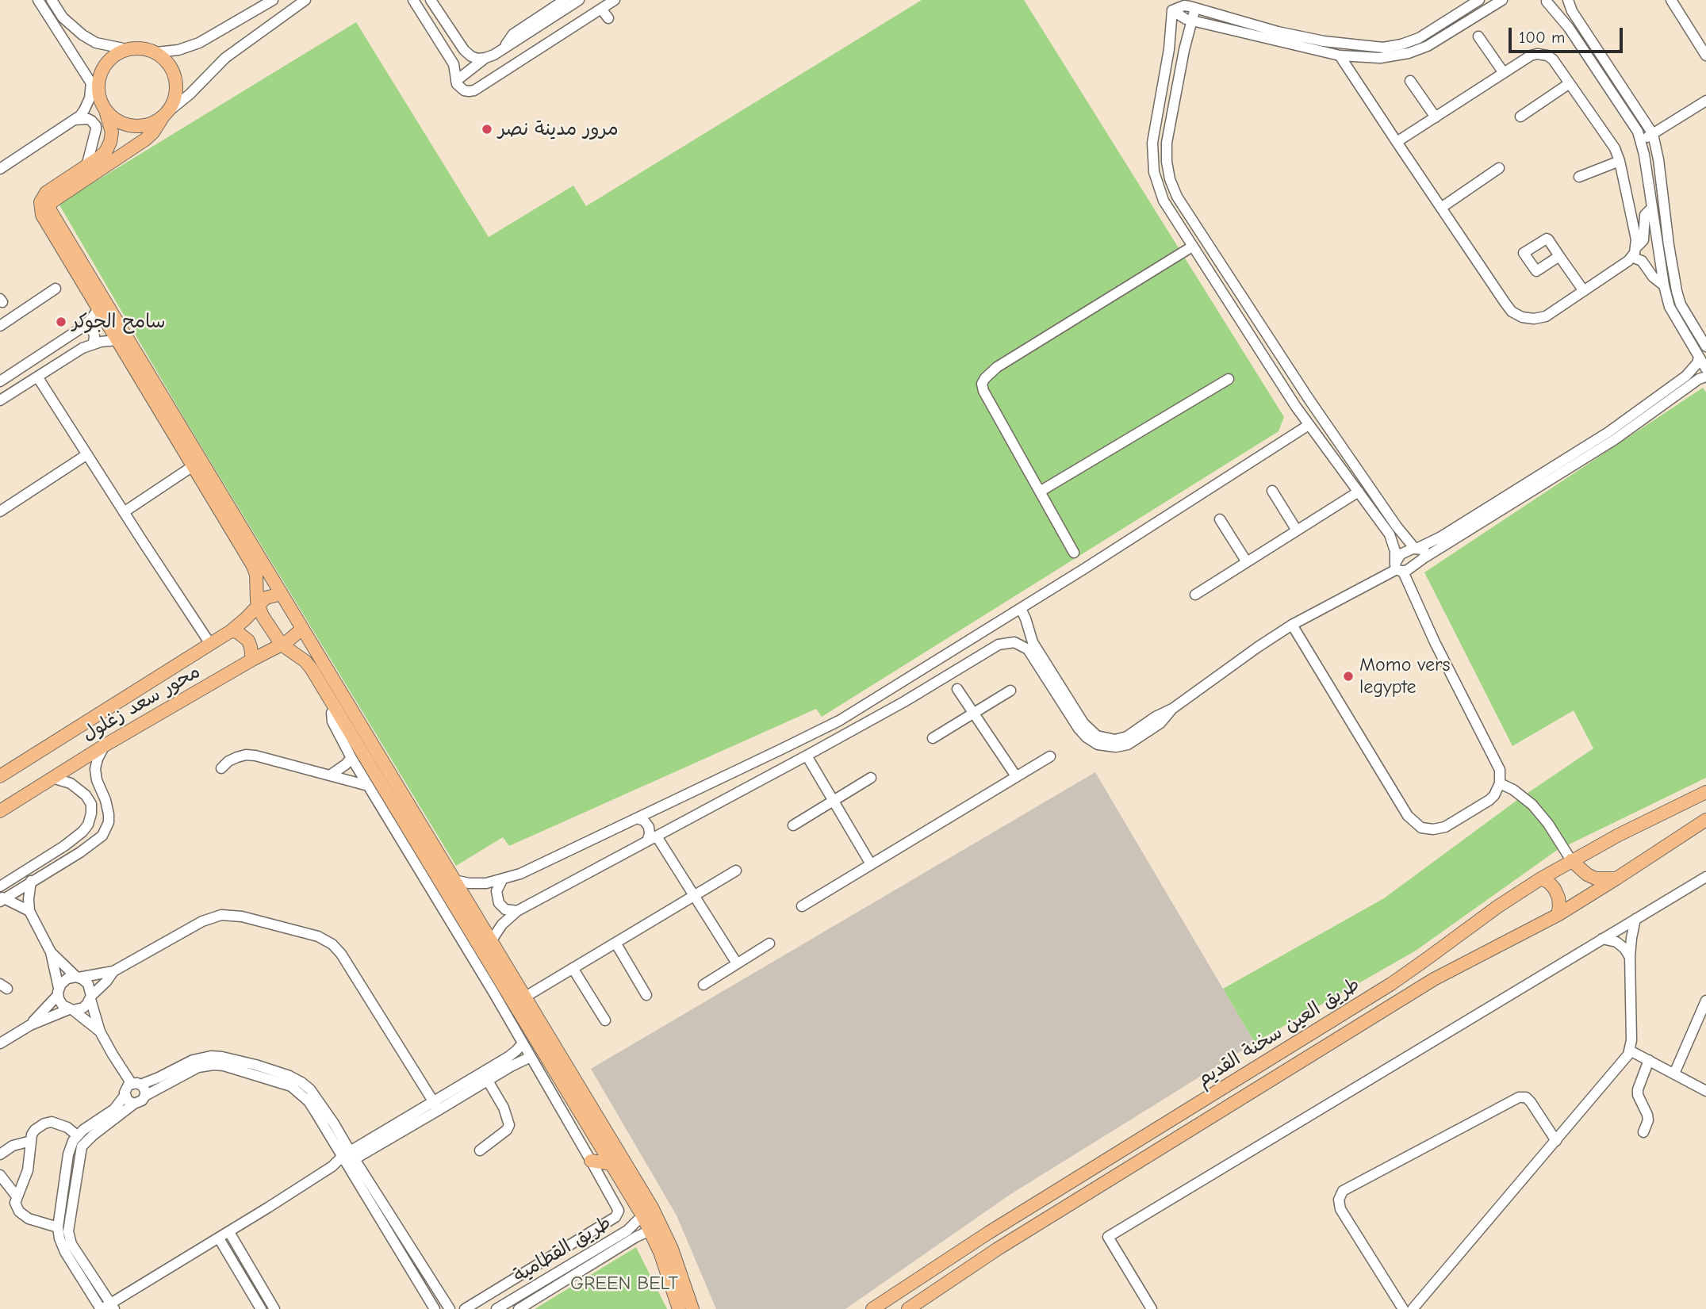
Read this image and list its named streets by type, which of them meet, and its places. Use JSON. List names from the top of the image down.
{
  "streets": {
    "main road": ["محور سعد زغلول", "طريق العين سخنة القديم"],
    "street": ["طريق القطامية"]
  },
  "parks": ["GREEN BELT"],
  "places": ["مرور مدينة نصر", "سامح الجوكر", "Momo vers legypte"],
  "scale_bar": "100 m"
}
